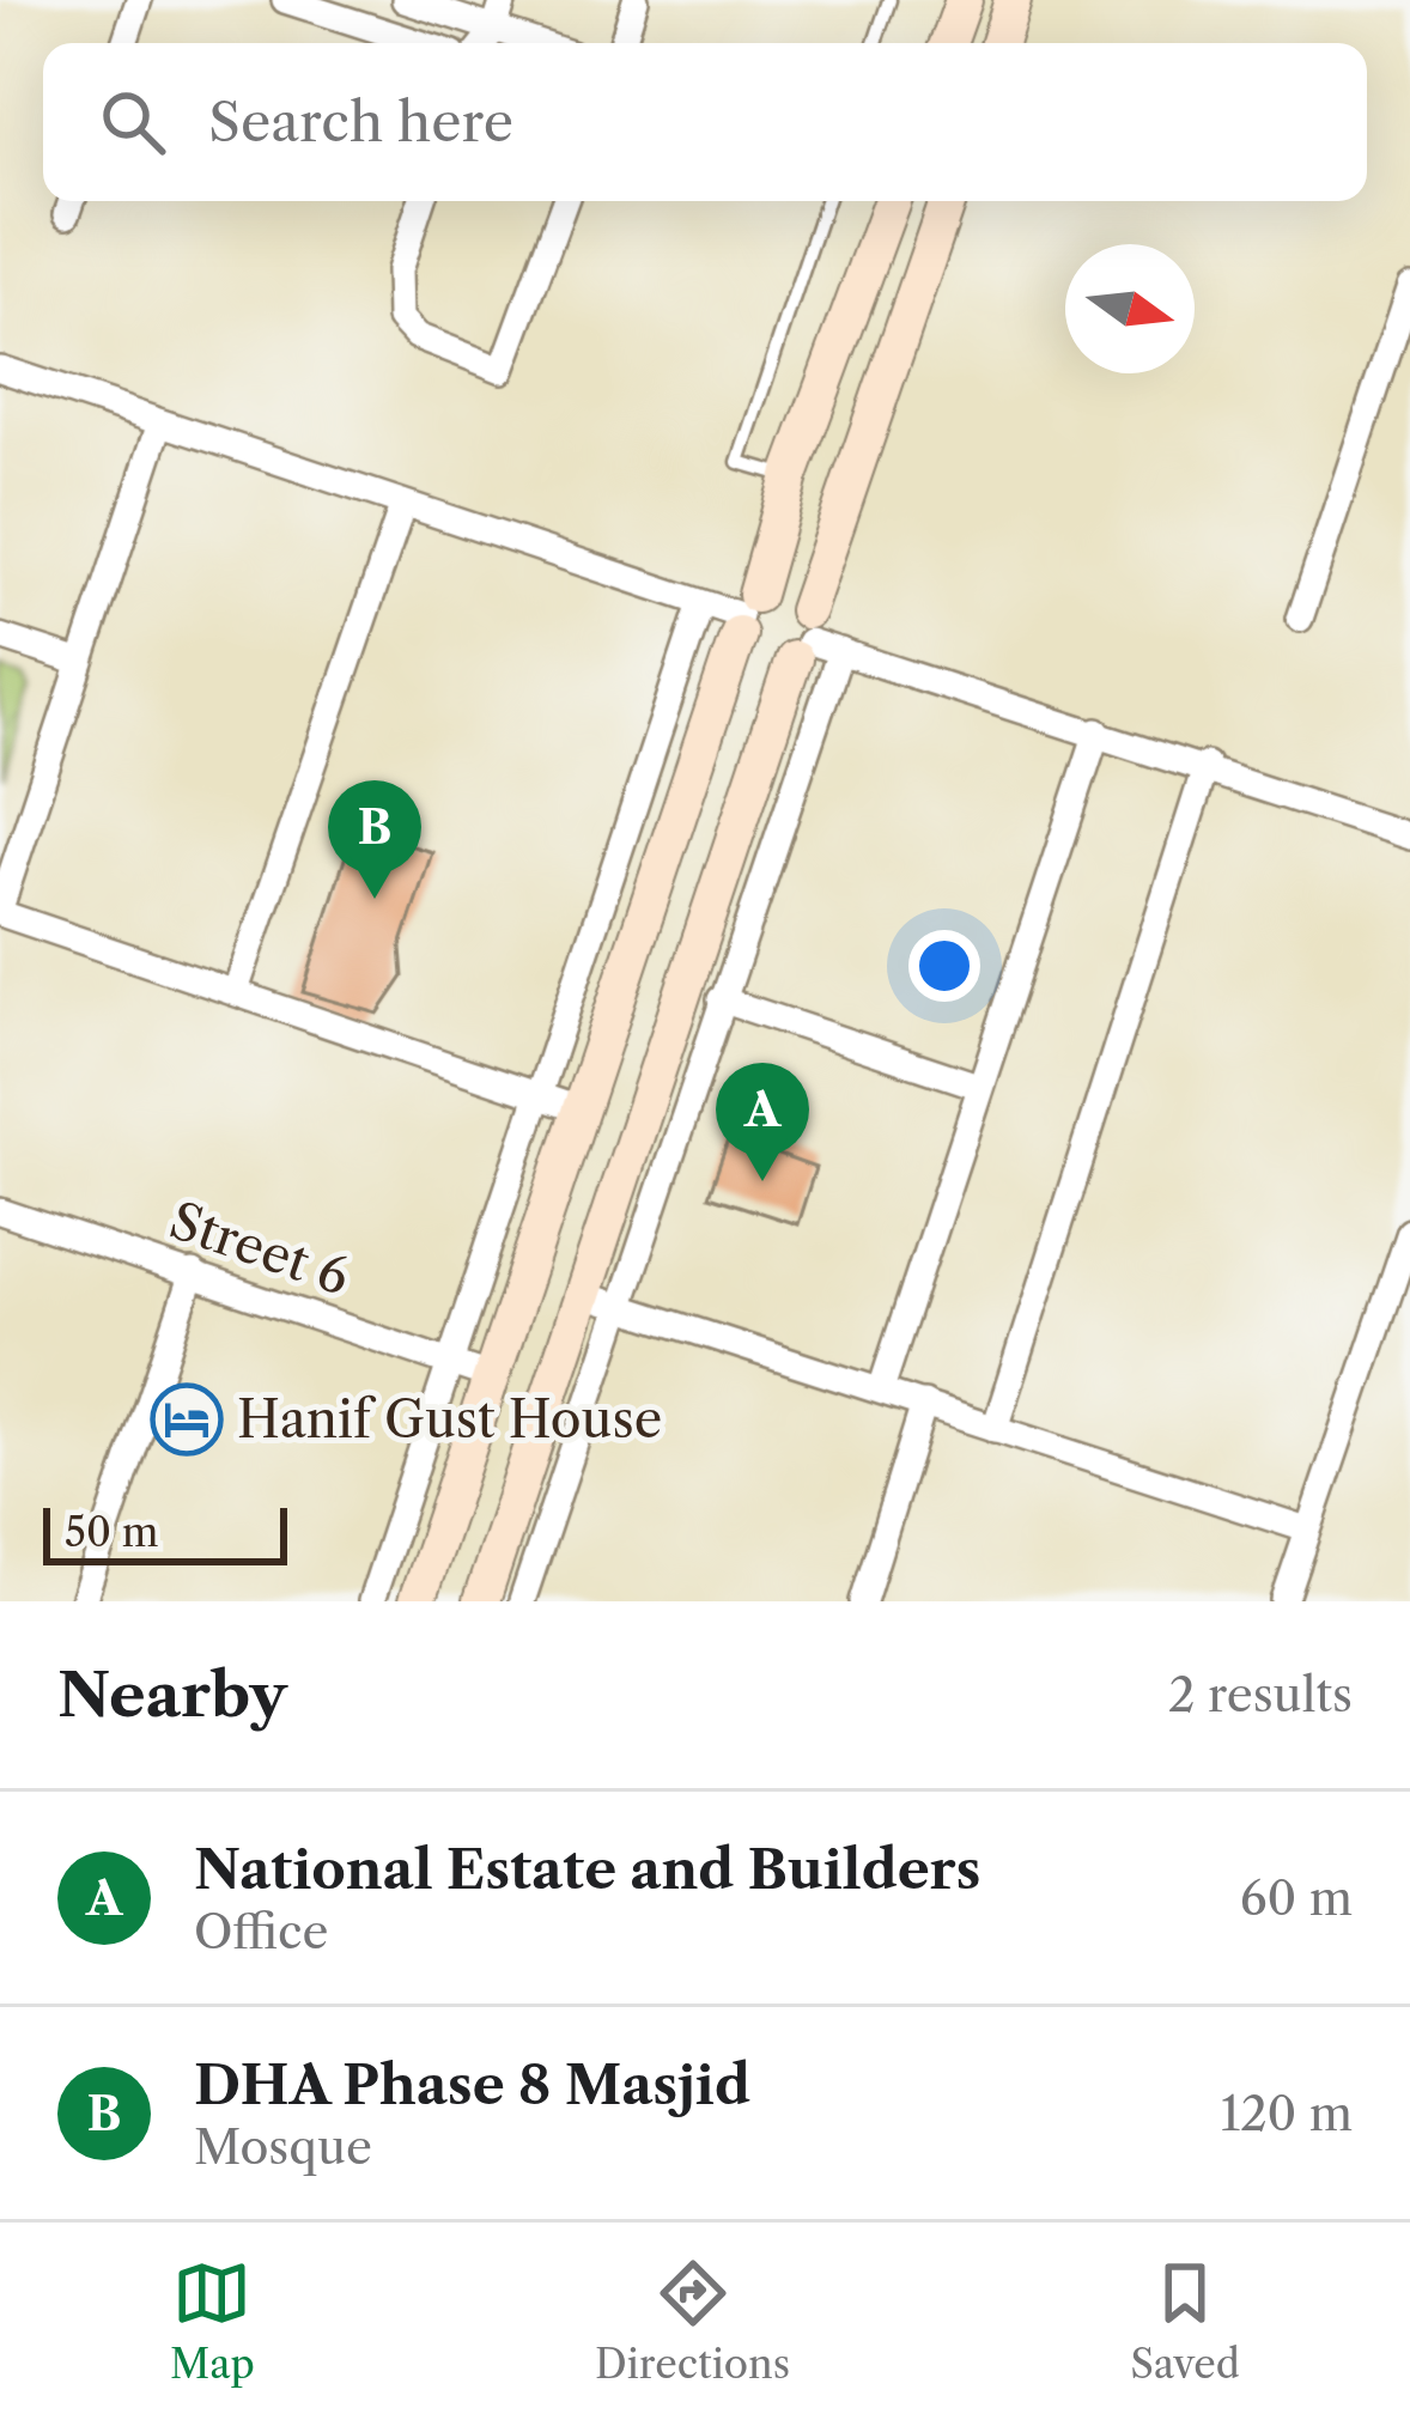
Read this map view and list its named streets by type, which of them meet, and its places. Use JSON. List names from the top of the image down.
{
  "streets": {
    "street": ["Street 6"]
  },
  "places": {
    "hotel": ["Hanif Gust House"]
  },
  "scale_bar": "50 m",
  "north": "right",
  "page": {
    "search": "Search here",
    "pins": ["B", "A"],
    "scale": "50 m",
    "heading": ["Nearby", "2 results"],
    "list": [
      {
        "mark": "A",
        "name": "National Estate and Builders",
        "note": "Office",
        "value": "60 m"
      },
      {
        "mark": "B",
        "name": "DHA Phase 8 Masjid",
        "note": "Mosque",
        "value": "120 m"
      }
    ],
    "nav": ["Map", "Directions", "Saved"]
  }
}
